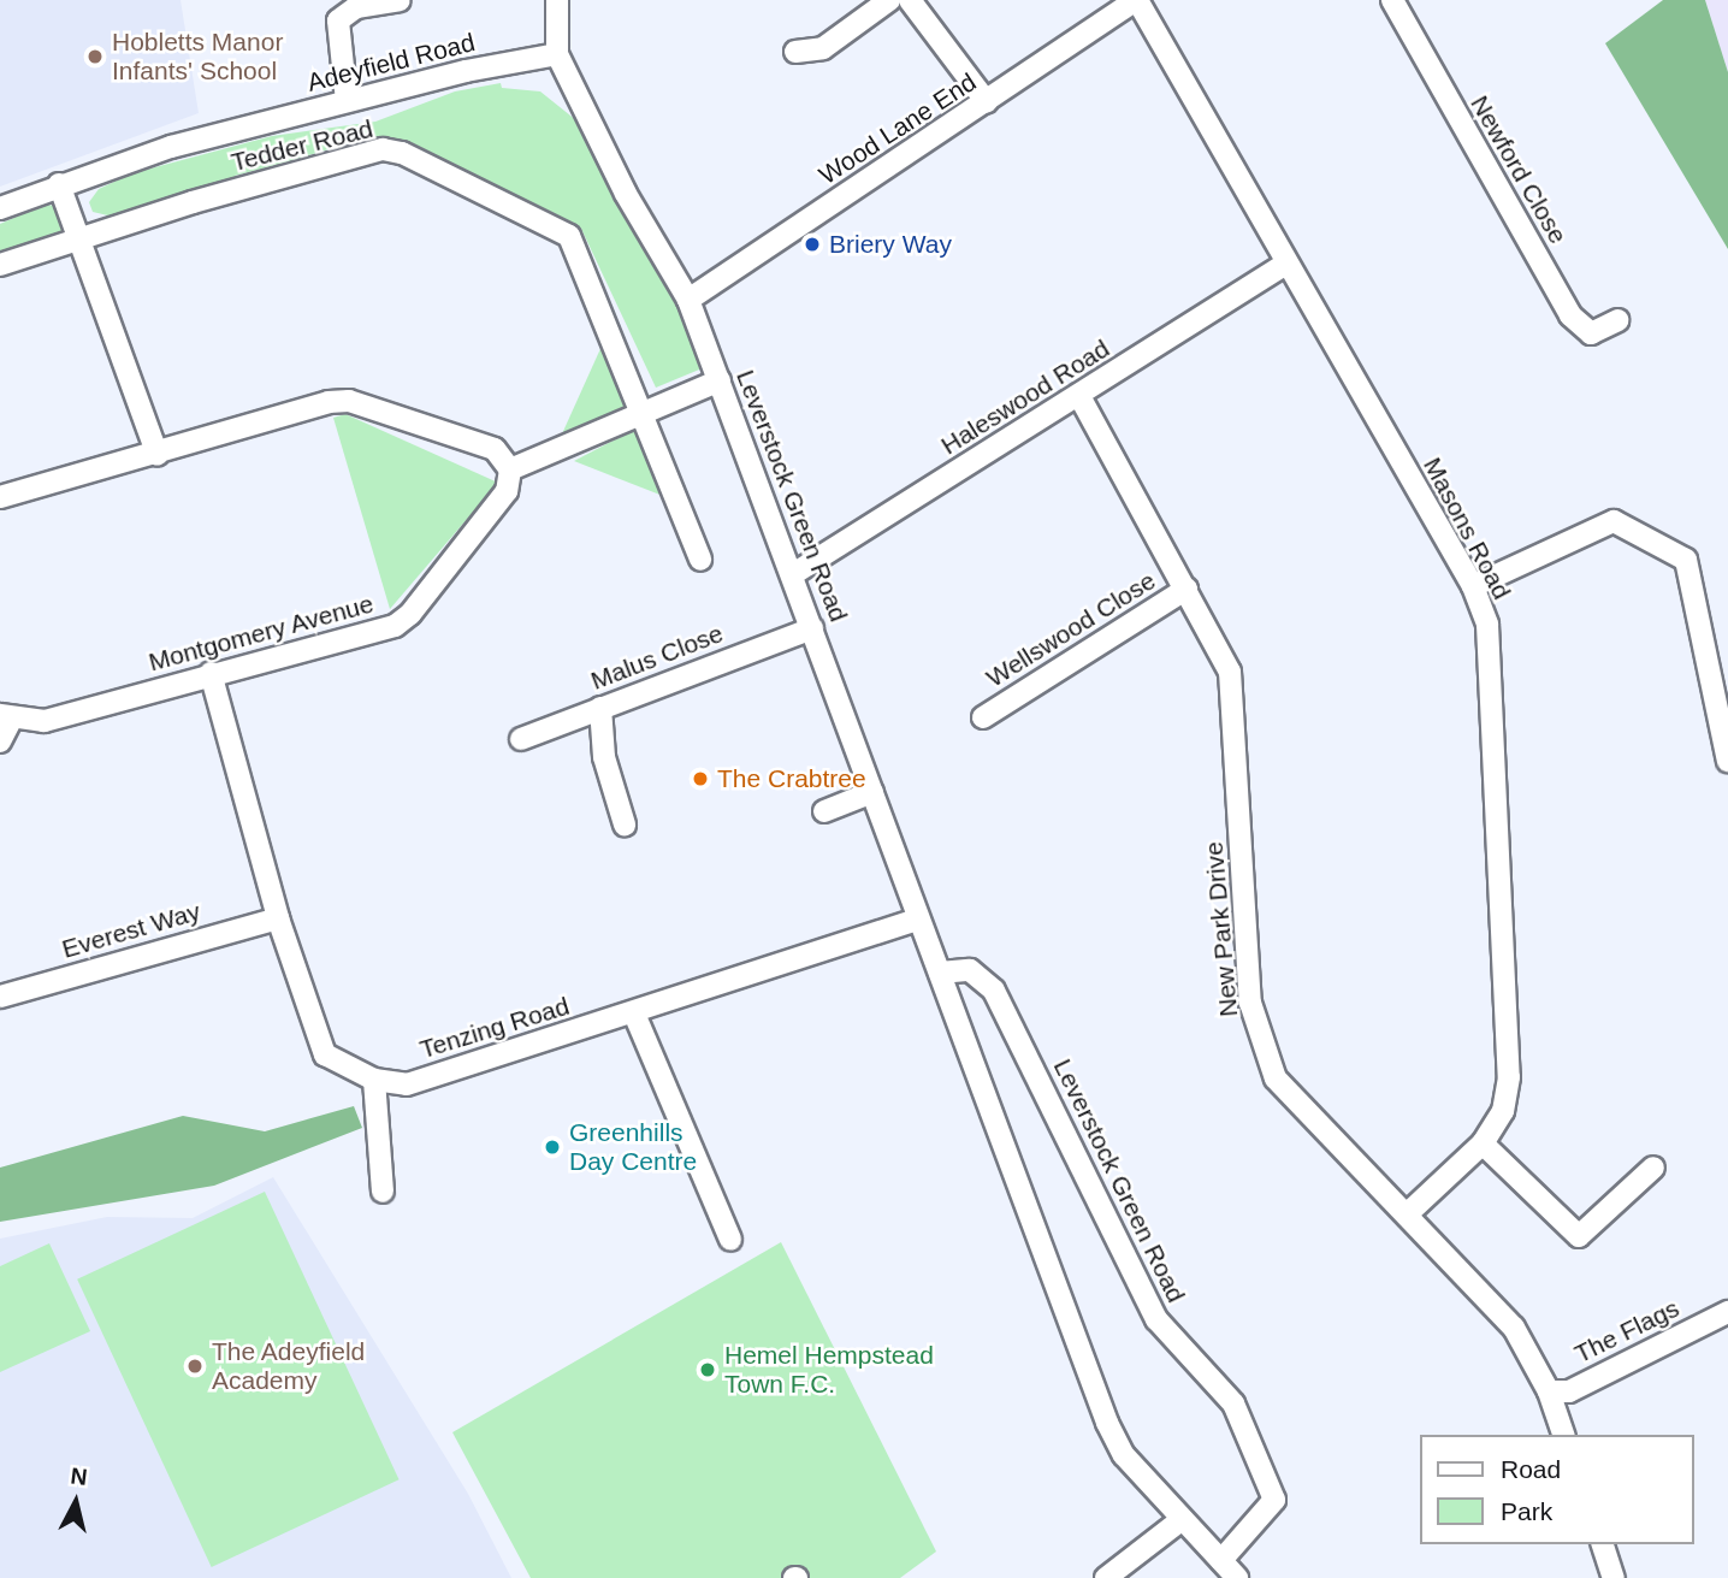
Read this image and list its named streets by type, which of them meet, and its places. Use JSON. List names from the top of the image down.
{
  "streets": {
    "street": [
      "Adeyfield Road",
      "Wood Lane End",
      "Tedder Road",
      "Newford Close",
      "Haleswood Road",
      "Leverstock Green Road",
      "Masons Road",
      "Wellswood Close",
      "Montgomery Avenue",
      "Malus Close",
      "New Park Drive",
      "Everest Way",
      "Tenzing Road",
      "The Flags"
    ]
  },
  "crossings": [
    ["Adeyfield Road", "Leverstock Green Road"],
    ["Wood Lane End", "Leverstock Green Road"],
    ["Wood Lane End", "Masons Road"],
    ["Haleswood Road", "Leverstock Green Road"],
    ["Haleswood Road", "Masons Road"],
    ["Haleswood Road", "New Park Drive"],
    ["Leverstock Green Road", "Malus Close"],
    ["Leverstock Green Road", "Tenzing Road"],
    ["Masons Road", "New Park Drive"],
    ["Wellswood Close", "New Park Drive"],
    ["Montgomery Avenue", "Tenzing Road"],
    ["New Park Drive", "The Flags"],
    ["Everest Way", "Tenzing Road"]
  ],
  "places": [
    "Hobletts Manor Infants' School",
    "Briery Way",
    "The Crabtree",
    "Greenhills Day Centre",
    "The Adeyfield Academy",
    "Hemel Hempstead Town F.C."
  ],
  "legend": ["Road", "Park"],
  "north": "top"
}
